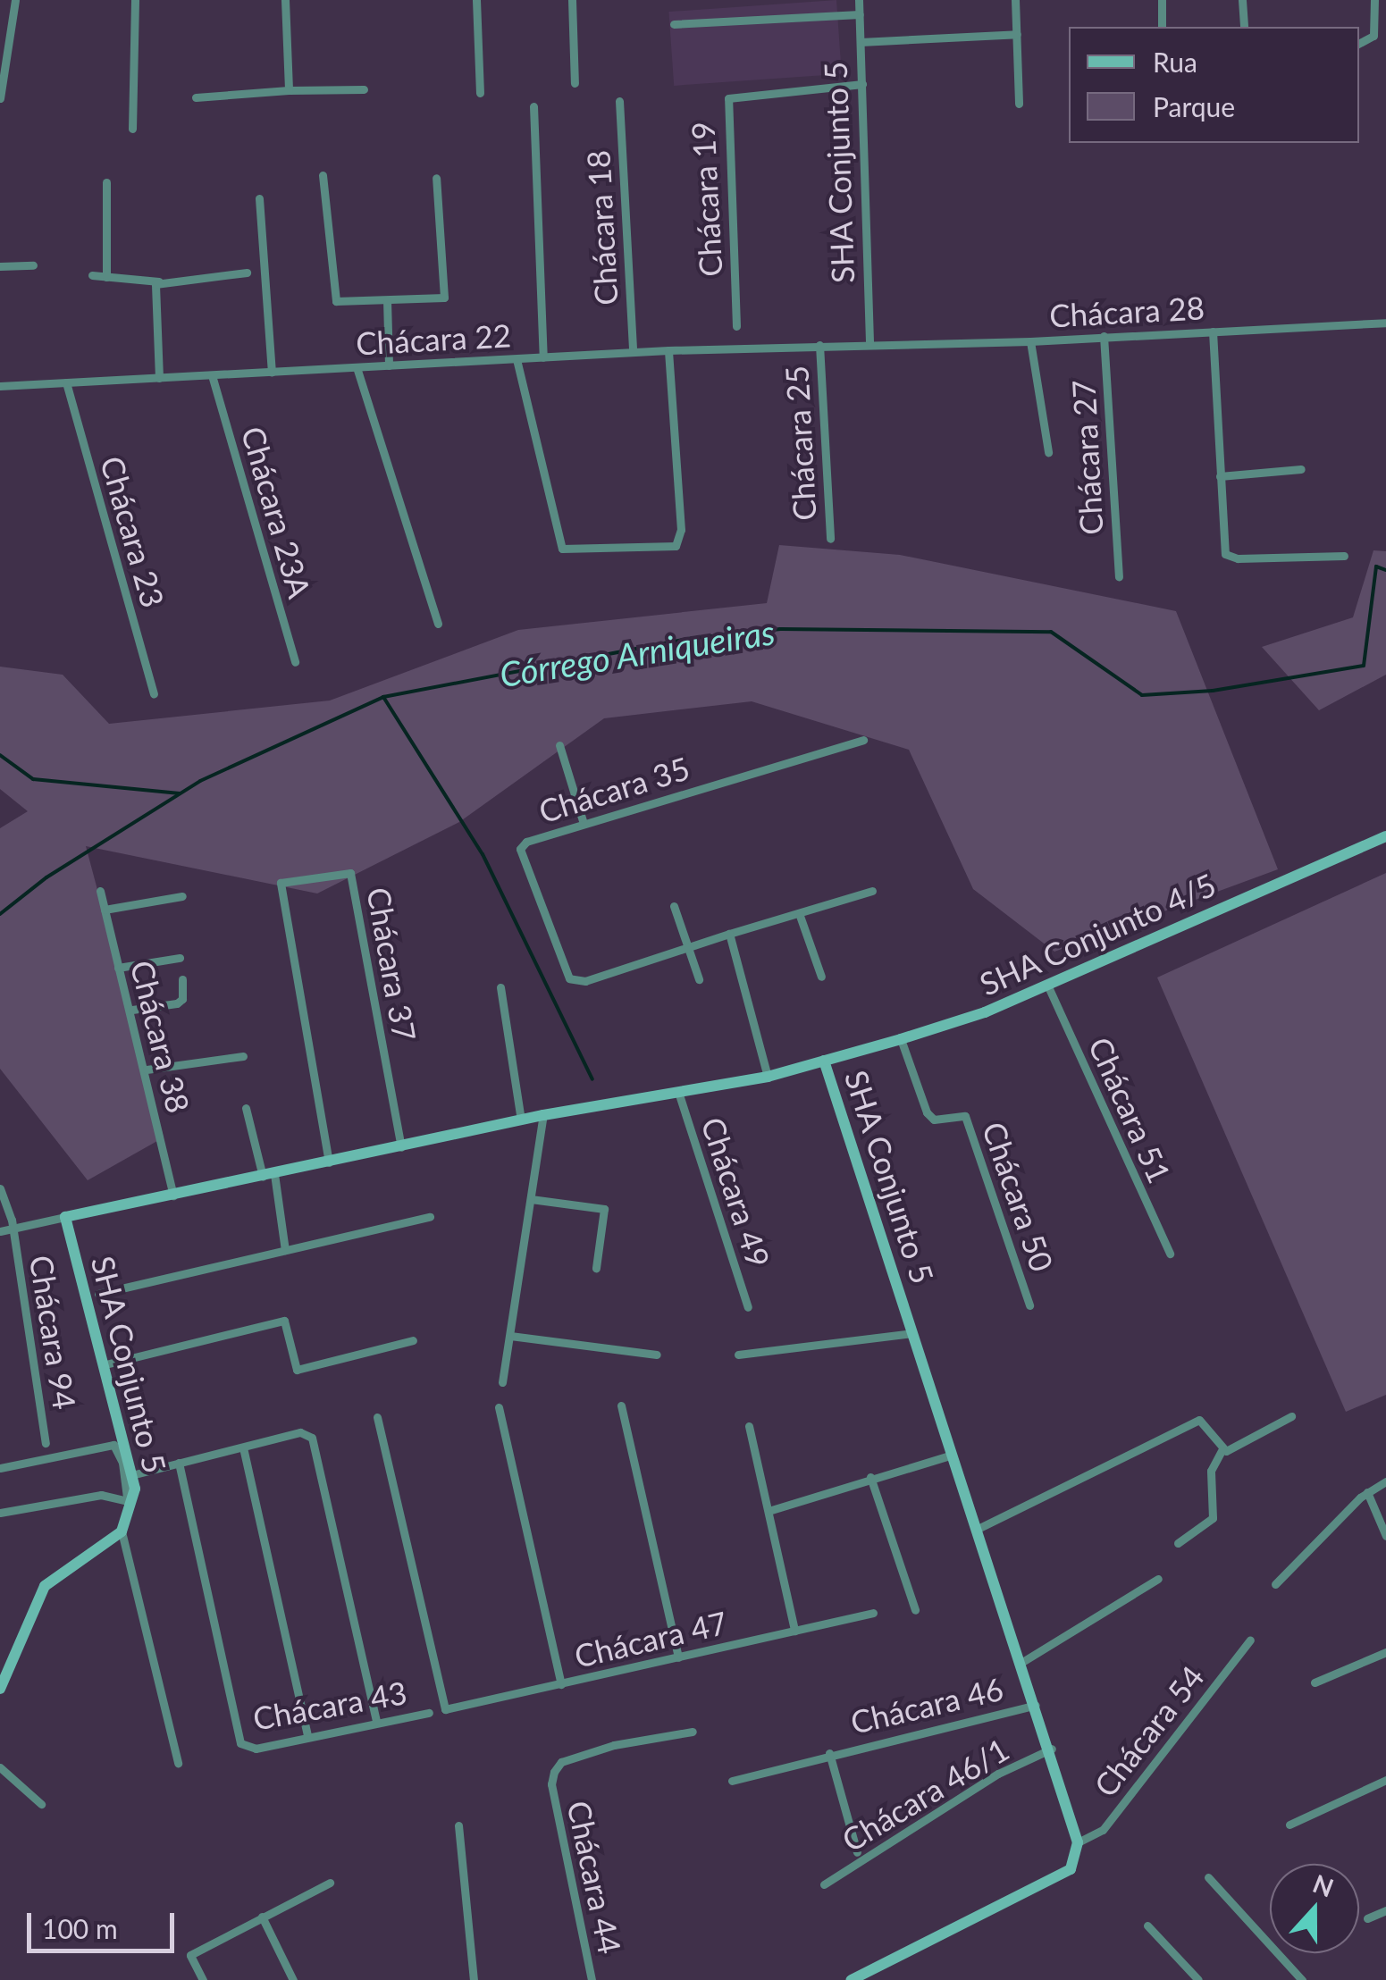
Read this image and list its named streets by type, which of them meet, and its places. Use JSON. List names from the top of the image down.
{
  "streets": {
    "street": [
      "SHA Conjunto 5",
      "Chácara 19",
      "Chácara 18",
      "Chácara 28",
      "Chácara 22",
      "Chácara 25",
      "Chácara 27",
      "Chácara 23A",
      "Chácara 23",
      "Chácara 35",
      "SHA Conjunto 4/5",
      "Chácara 37",
      "Chácara 38",
      "Chácara 51",
      "Chácara 49",
      "Chácara 50",
      "Chácara 94",
      "Chácara 47",
      "Chácara 43",
      "Chácara 46",
      "Chácara 54",
      "Chácara 46/1",
      "Chácara 44"
    ]
  },
  "crossings": [
    ["SHA Conjunto 5", "Chácara 19"],
    ["SHA Conjunto 5", "Chácara 28"],
    ["SHA Conjunto 5", "Chácara 22"],
    ["SHA Conjunto 5", "SHA Conjunto 4/5"],
    ["SHA Conjunto 5", "Chácara 37"],
    ["SHA Conjunto 5", "Chácara 38"],
    ["SHA Conjunto 5", "Chácara 49"],
    ["SHA Conjunto 5", "Chácara 94"],
    ["SHA Conjunto 5", "Chácara 46"],
    ["SHA Conjunto 5", "Chácara 54"],
    ["SHA Conjunto 5", "Chácara 46/1"],
    ["Chácara 18", "Chácara 22"],
    ["Chácara 28", "Chácara 22"],
    ["Chácara 28", "Chácara 27"],
    ["Chácara 22", "Chácara 25"],
    ["Chácara 22", "Chácara 23A"],
    ["Chácara 22", "Chácara 23"],
    ["SHA Conjunto 4/5", "Chácara 51"],
    ["SHA Conjunto 4/5", "Chácara 50"]
  ],
  "water": ["Córrego Arniqueiras"],
  "legend": ["Rua", "Parque"],
  "scale_bar": "100 m",
  "north": "top"
}
